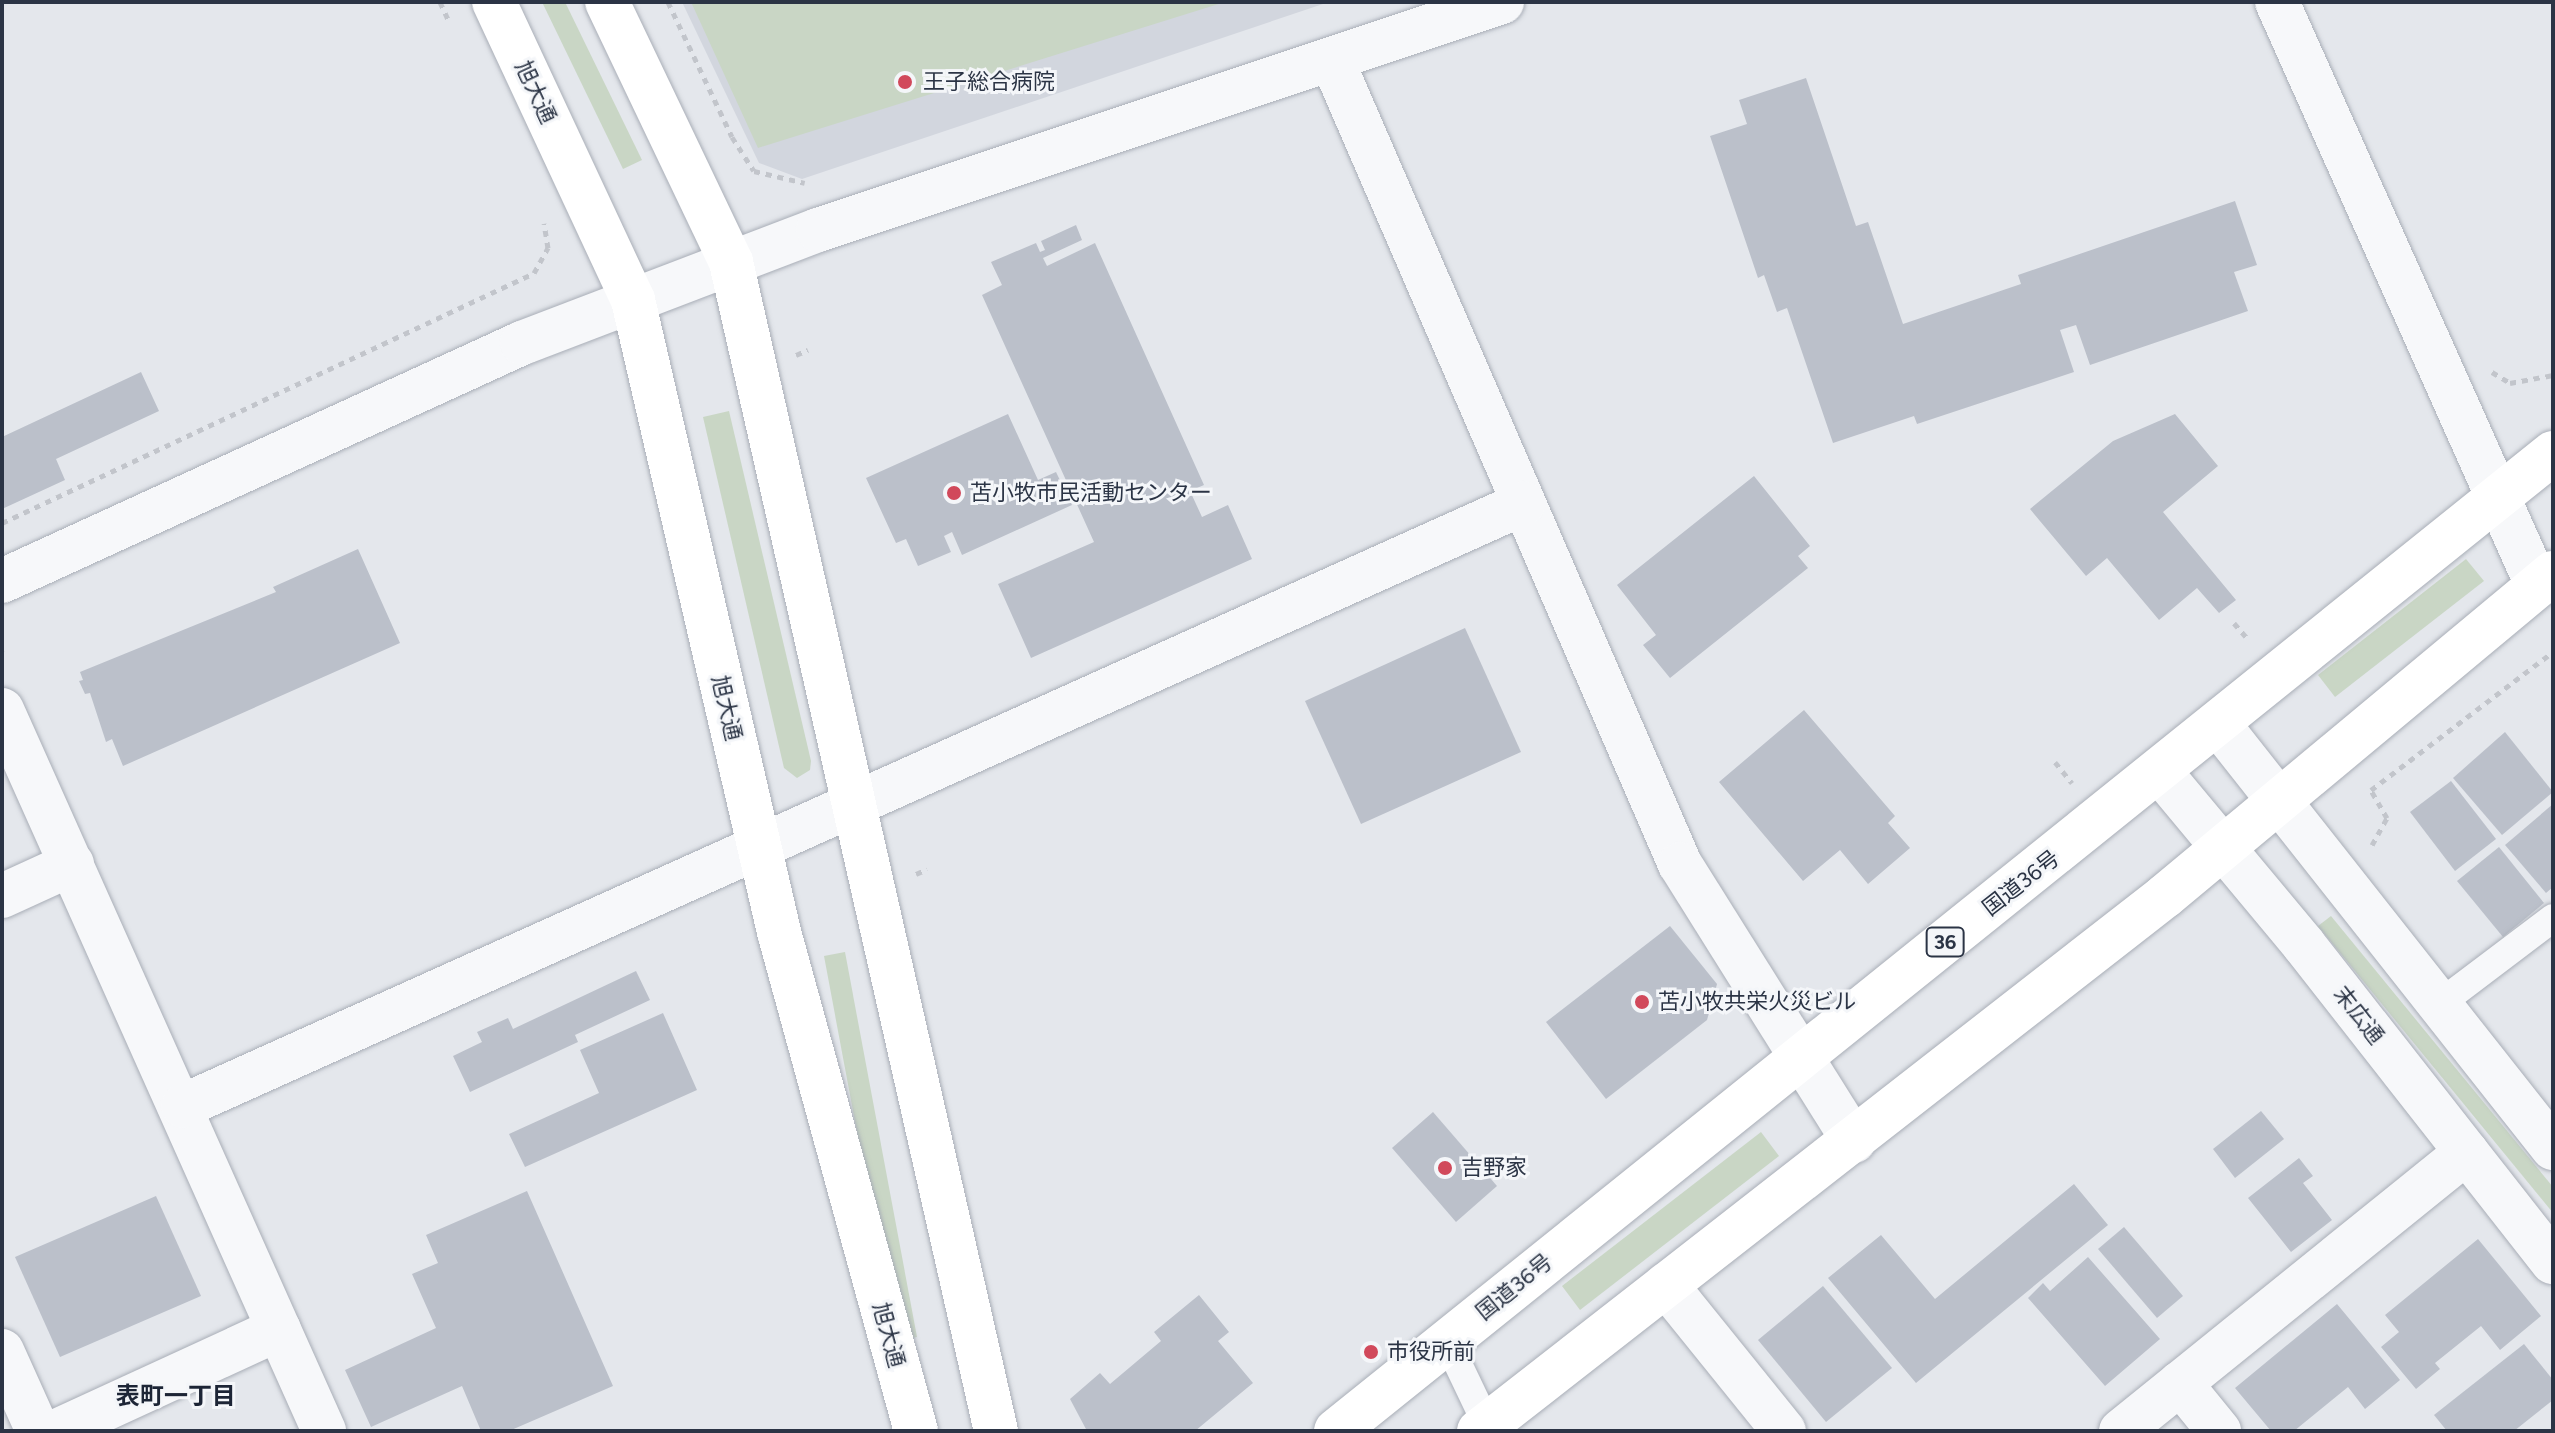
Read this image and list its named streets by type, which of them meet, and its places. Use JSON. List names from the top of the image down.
{
  "streets": {
    "main road": ["旭大通", "国道36号", "36"],
    "street": ["末広通"]
  },
  "crossings": [
    ["国道36号", "末広通"]
  ],
  "districts": ["表町一丁目"],
  "places": [
    "王子総合病院",
    "苫小牧市民活動センター",
    "苫小牧共栄火災ビル",
    "吉野家",
    "市役所前"
  ]
}
